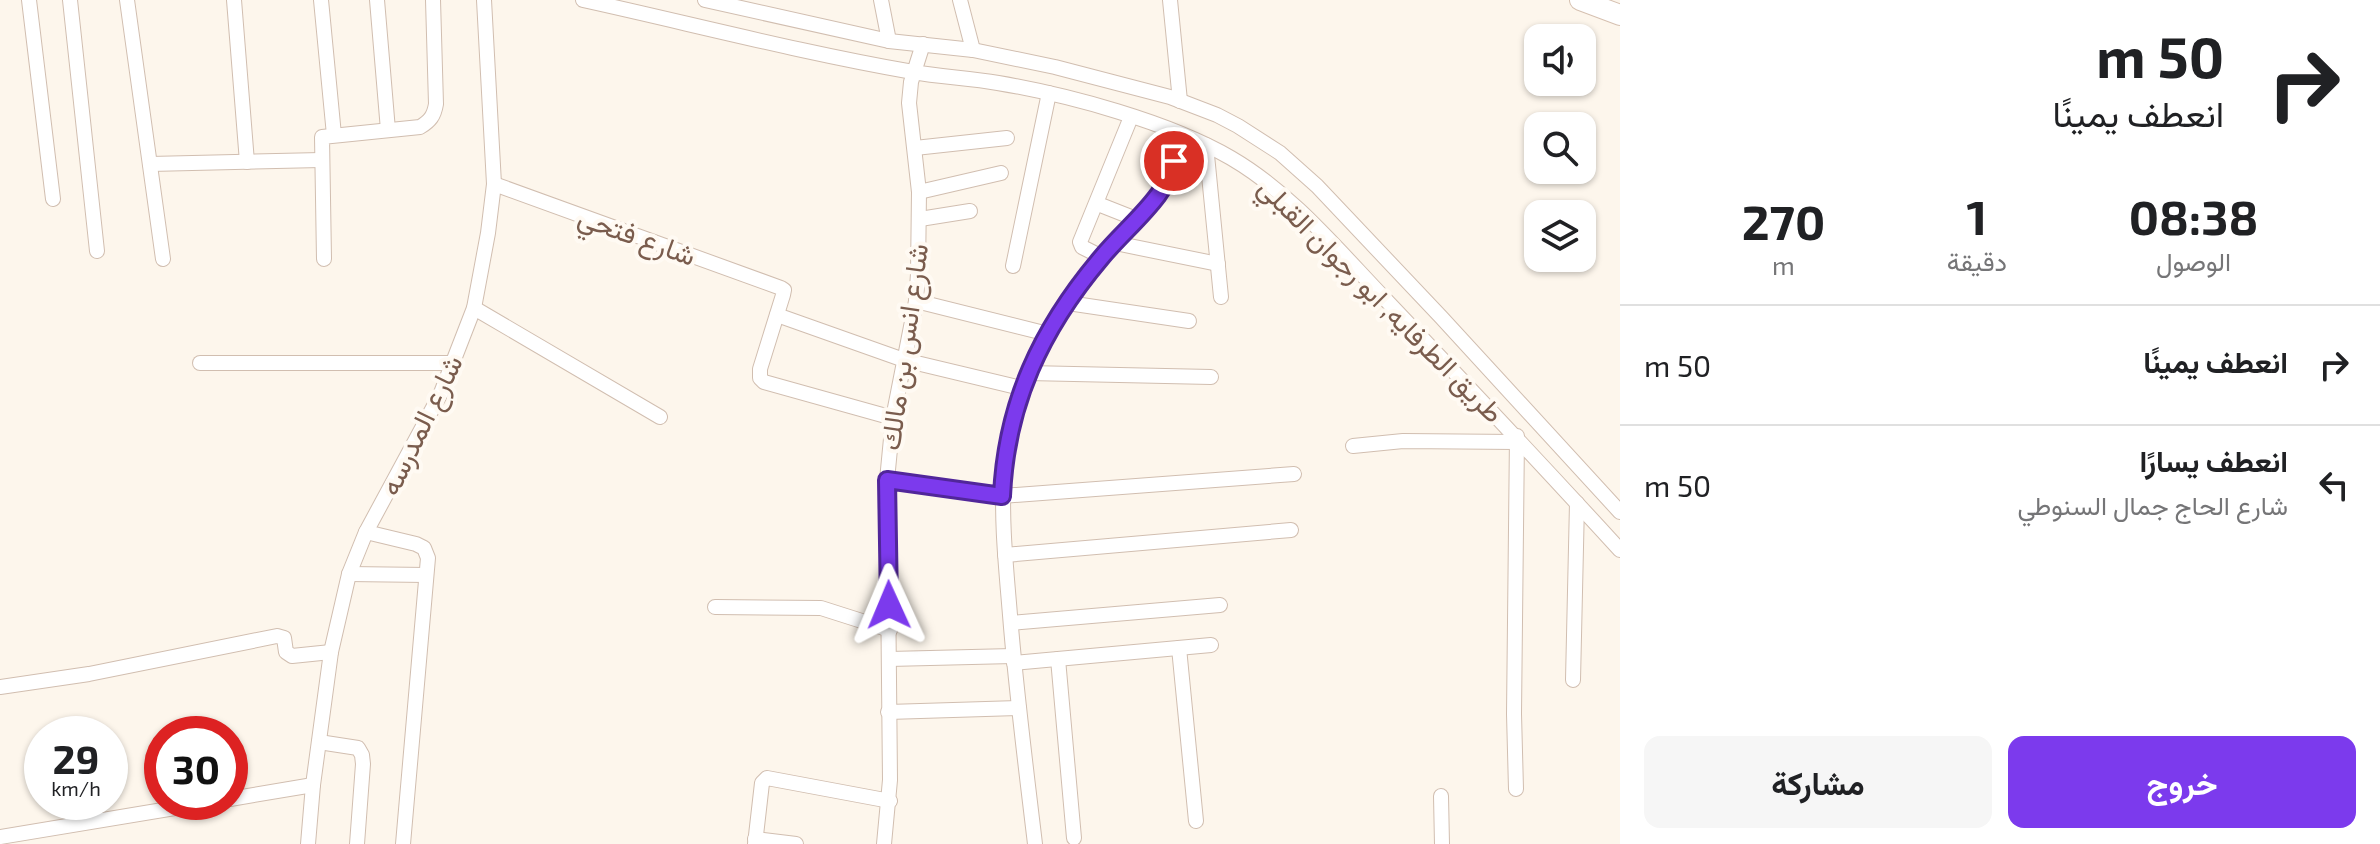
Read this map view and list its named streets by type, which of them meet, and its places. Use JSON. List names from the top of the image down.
{
  "streets": {
    "street": [
      "شارع فتحي",
      "طريق الطرفايه, ابو رجوان القبلي",
      "شارع انس بن مالك",
      "شارع المدرسه"
    ]
  },
  "crossings": [
    ["شارع فتحي", "شارع المدرسه"],
    ["طريق الطرفايه, ابو رجوان القبلي", "شارع انس بن مالك"]
  ],
  "page": {
    "turn": ["50 m", "انعطف يمينًا"],
    "eta": [
      "08:38",
      "الوصول",
      "1",
      "دقيقة",
      "270",
      "m"
    ],
    "list": [
      {
        "name": "انعطف يمينًا",
        "value": "50 m"
      },
      {
        "name": "انعطف يسارًا",
        "note": "شارع الحاج جمال السنوطي",
        "value": "50 m"
      }
    ],
    "speed": "29 km/h",
    "limit": "30",
    "buttons": ["خروج", "مشاركة"]
  }
}
